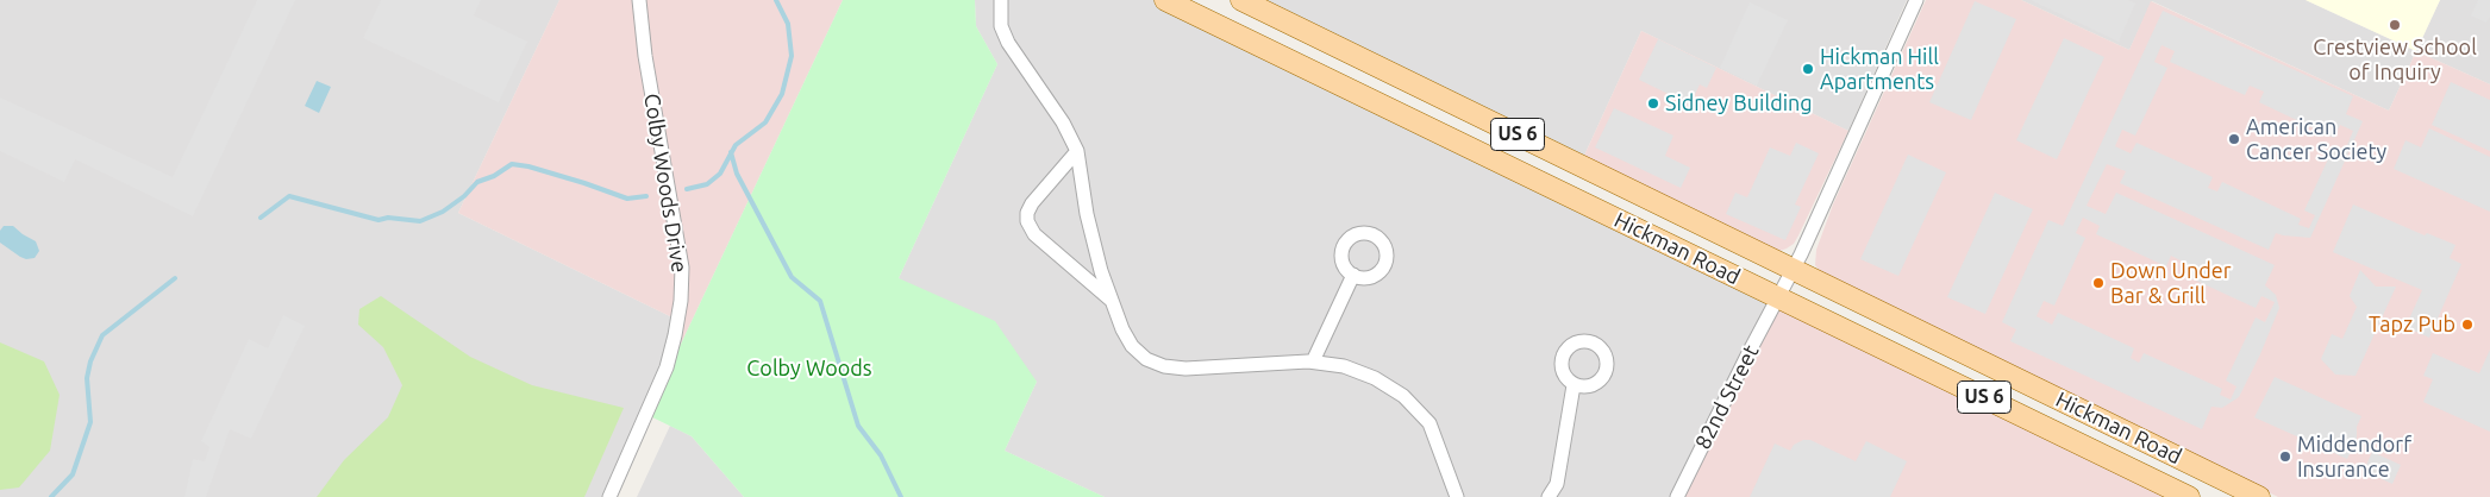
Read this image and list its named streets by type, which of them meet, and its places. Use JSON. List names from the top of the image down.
{
  "streets": {
    "main road": ["US 6", "Hickman Road"],
    "street": ["Colby Woods Drive", "82nd Street"]
  },
  "crossings": [
    ["Hickman Road", "82nd Street"]
  ],
  "parks": ["Colby Woods"],
  "places": [
    "Crestview School of Inquiry",
    "Hickman Hill Apartments",
    "Sidney Building",
    "American Cancer Society",
    "Down Under Bar & Grill",
    "Tapz Pub",
    "Middendorf Insurance"
  ]
}
